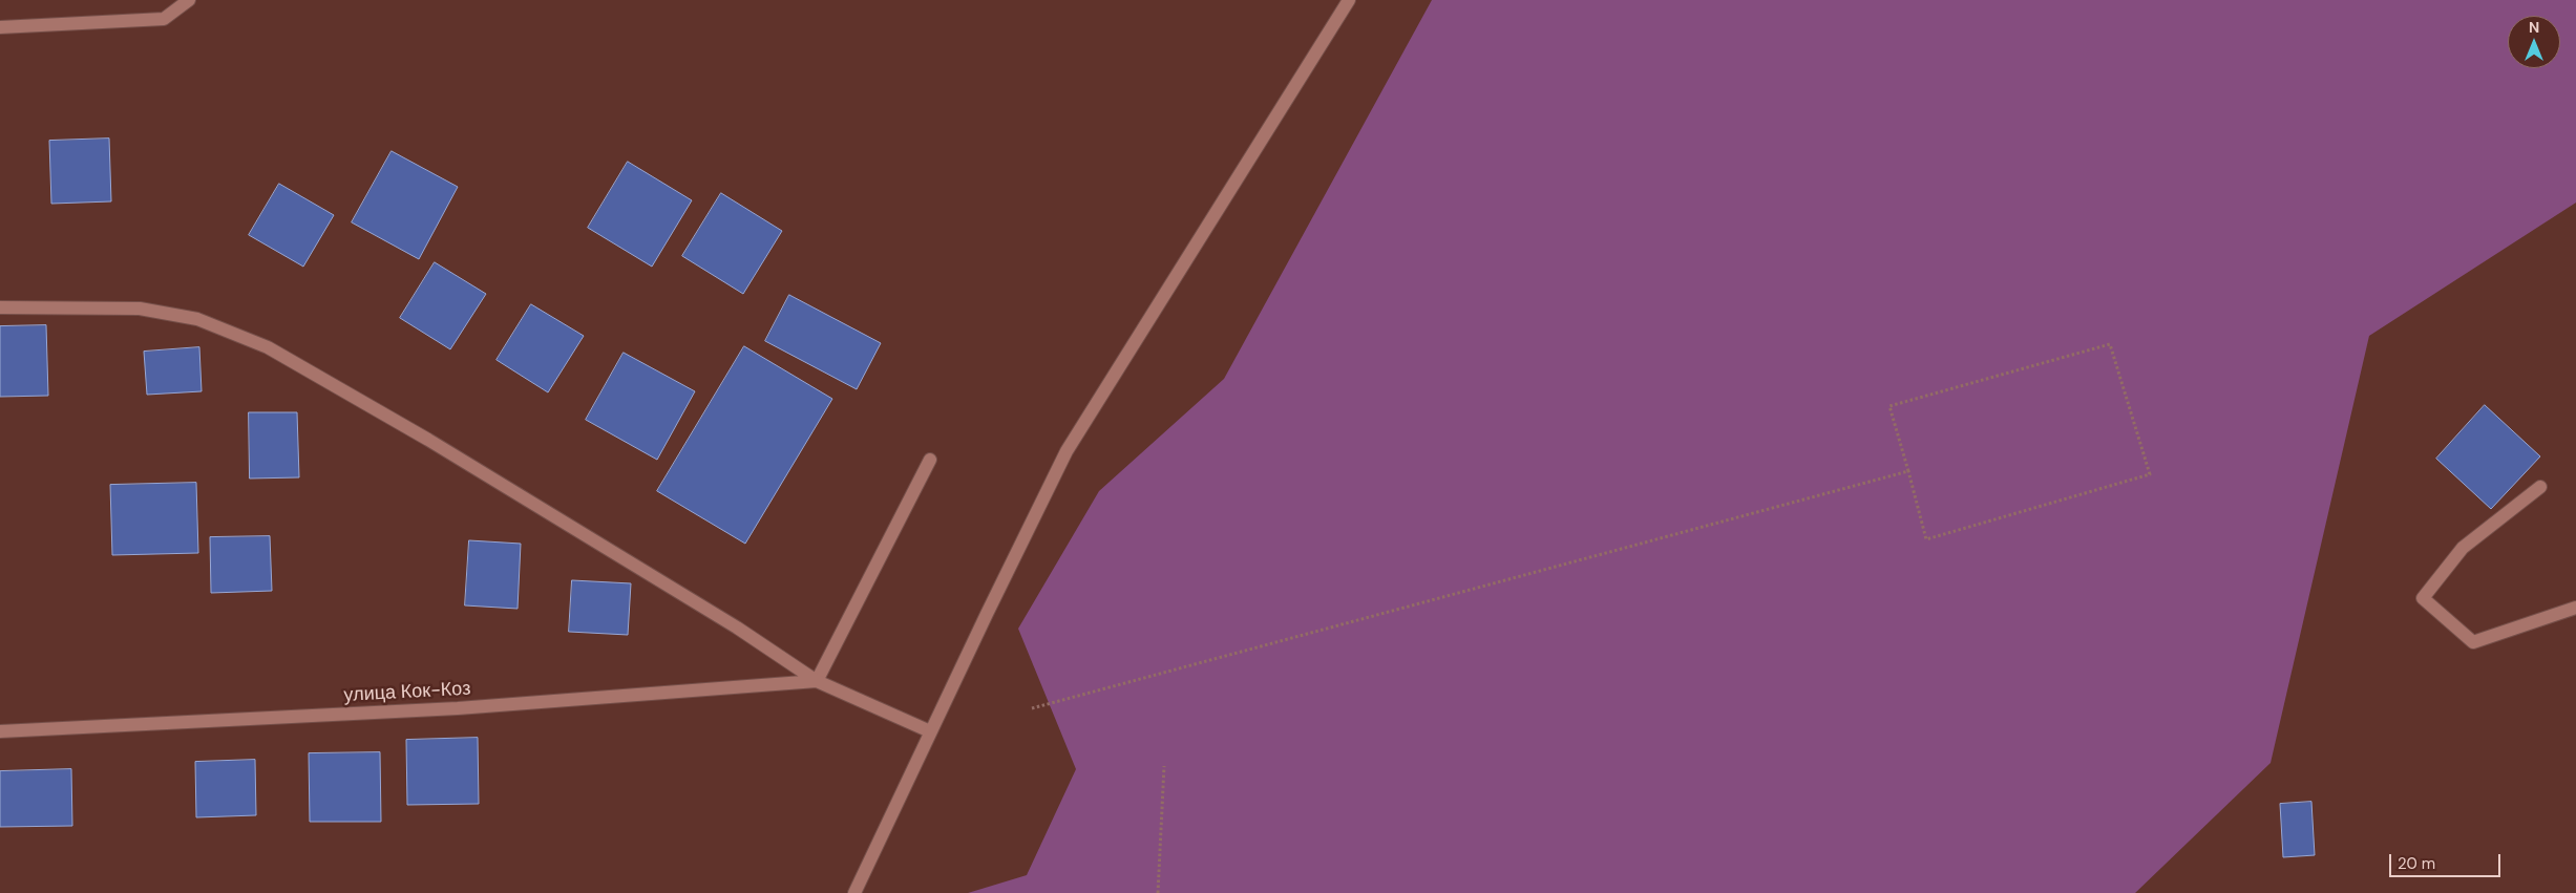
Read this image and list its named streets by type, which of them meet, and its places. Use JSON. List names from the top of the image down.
{
  "streets": {
    "street": ["улица Кок-Коз"]
  },
  "scale_bar": "20 m",
  "north": "top"
}
